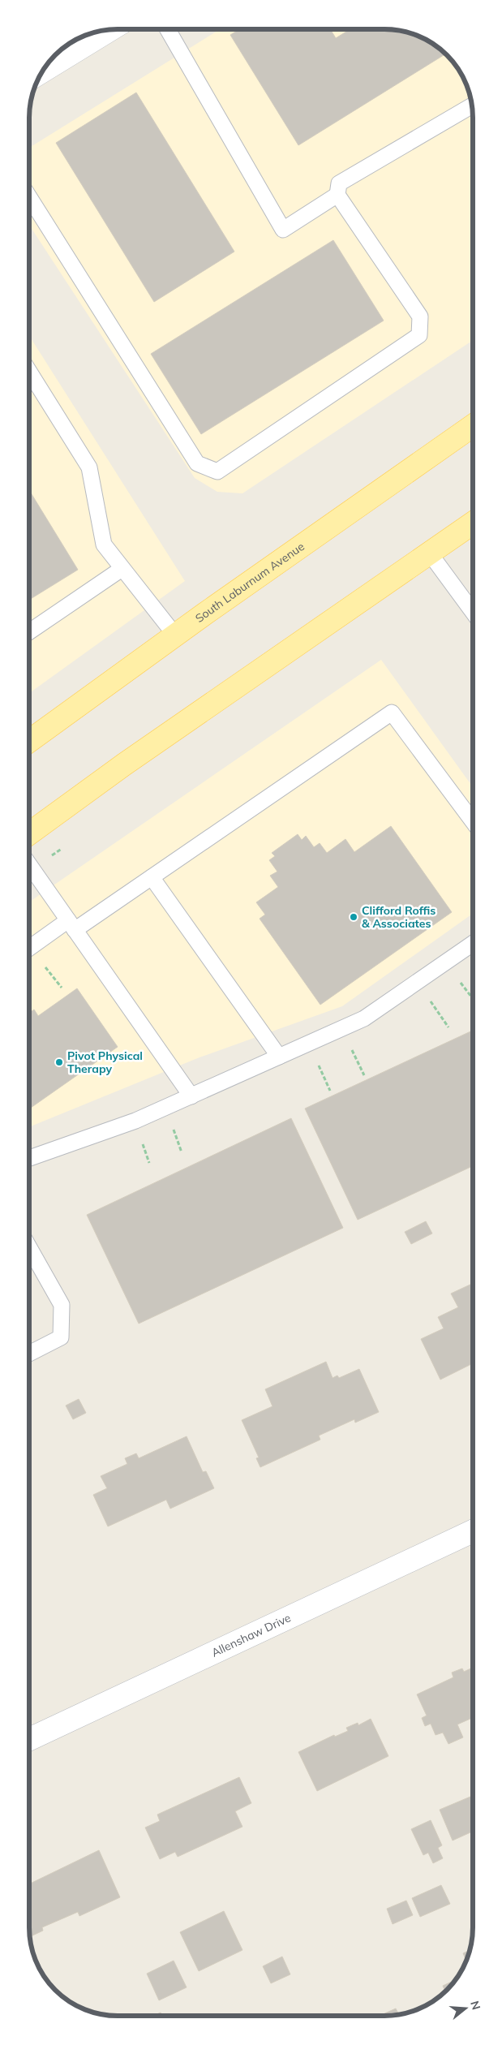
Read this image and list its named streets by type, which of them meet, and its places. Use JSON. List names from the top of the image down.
{
  "streets": {
    "main road": ["South Laburnum Avenue"],
    "street": ["Allenshaw Drive"]
  },
  "places": ["Clifford Roffis & Associates", "Pivot Physical Therapy"],
  "north": "right"
}
